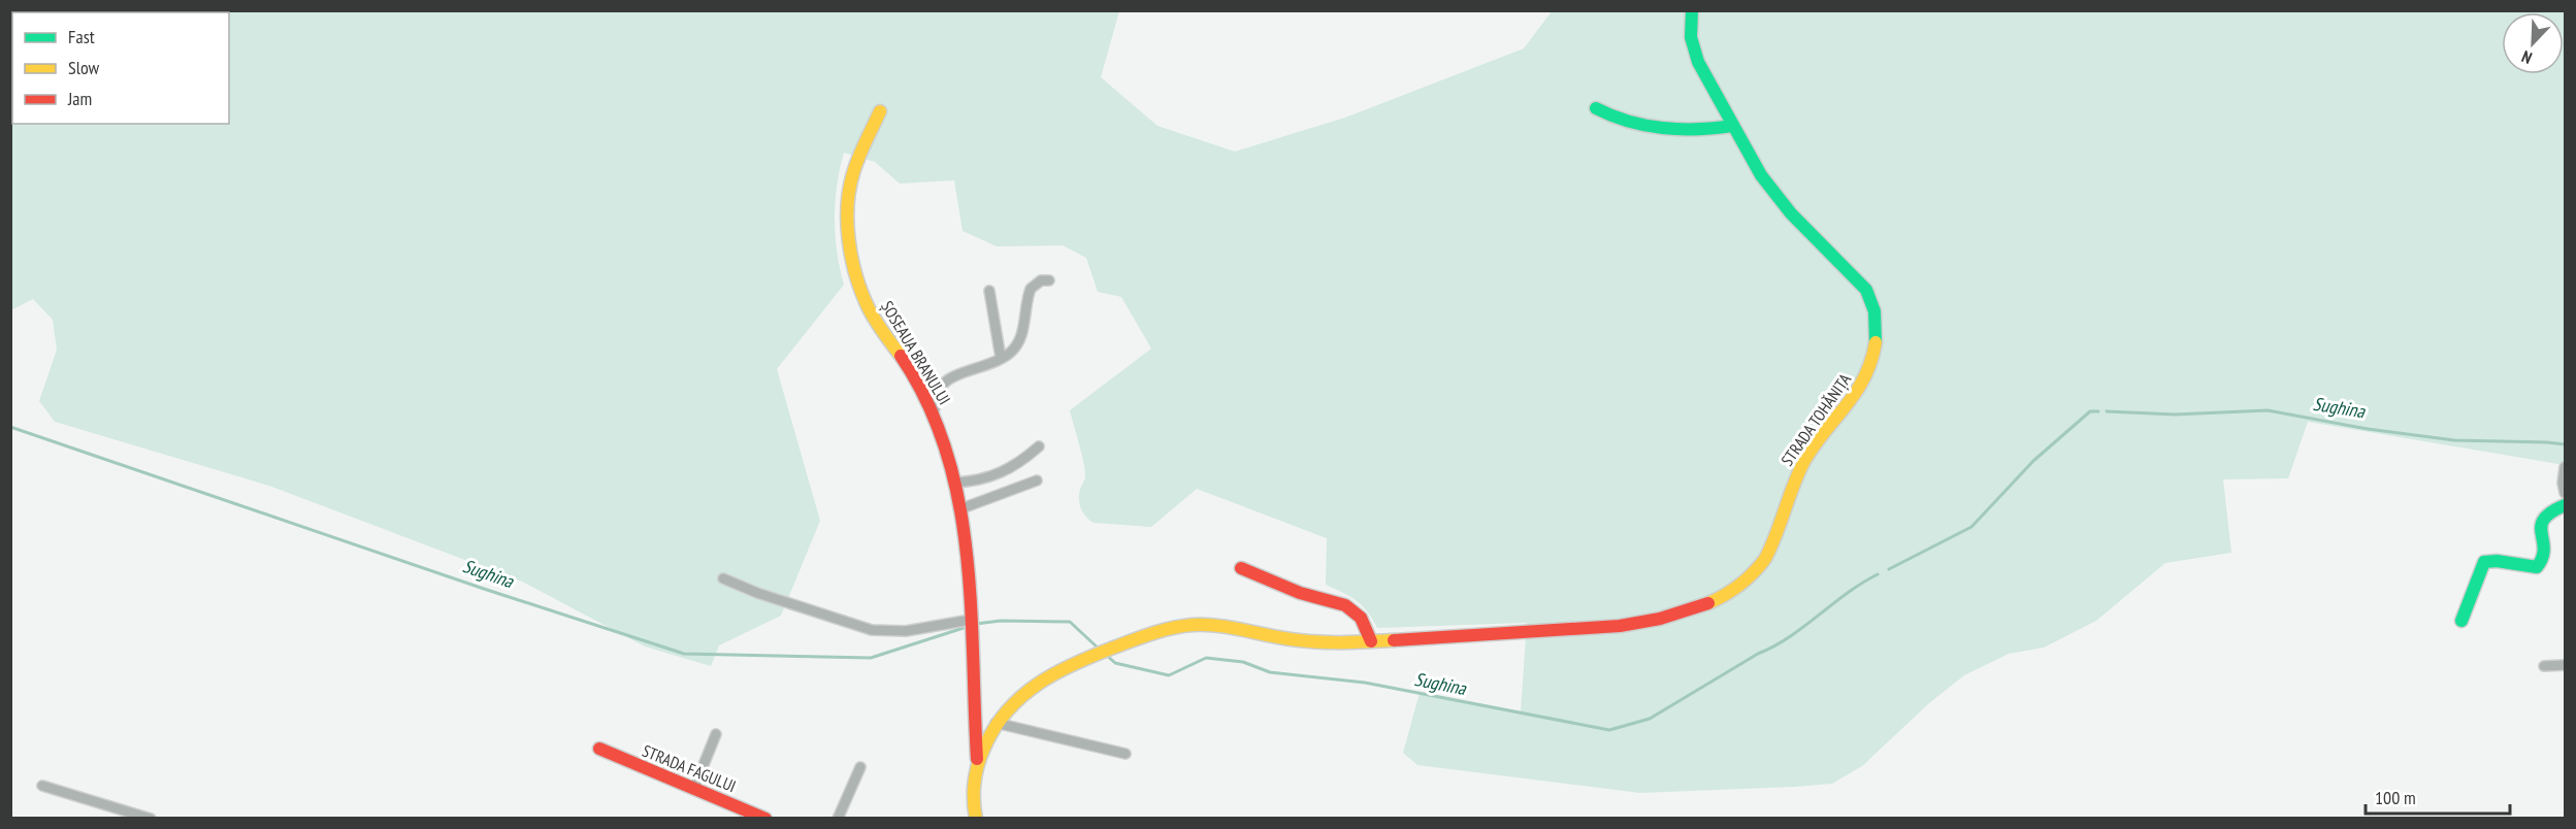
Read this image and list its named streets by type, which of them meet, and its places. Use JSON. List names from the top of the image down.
{
  "streets": {
    "main road": ["ȘOSEAUA BRANULUI", "STRADA TOHĂNIȚA", "STRADA FAGULUI"]
  },
  "crossings": [
    ["ȘOSEAUA BRANULUI", "STRADA TOHĂNIȚA"]
  ],
  "water": ["Sughina"],
  "legend": ["Fast", "Slow", "Jam"],
  "scale_bar": "100 m",
  "north": "bottom left"
}
